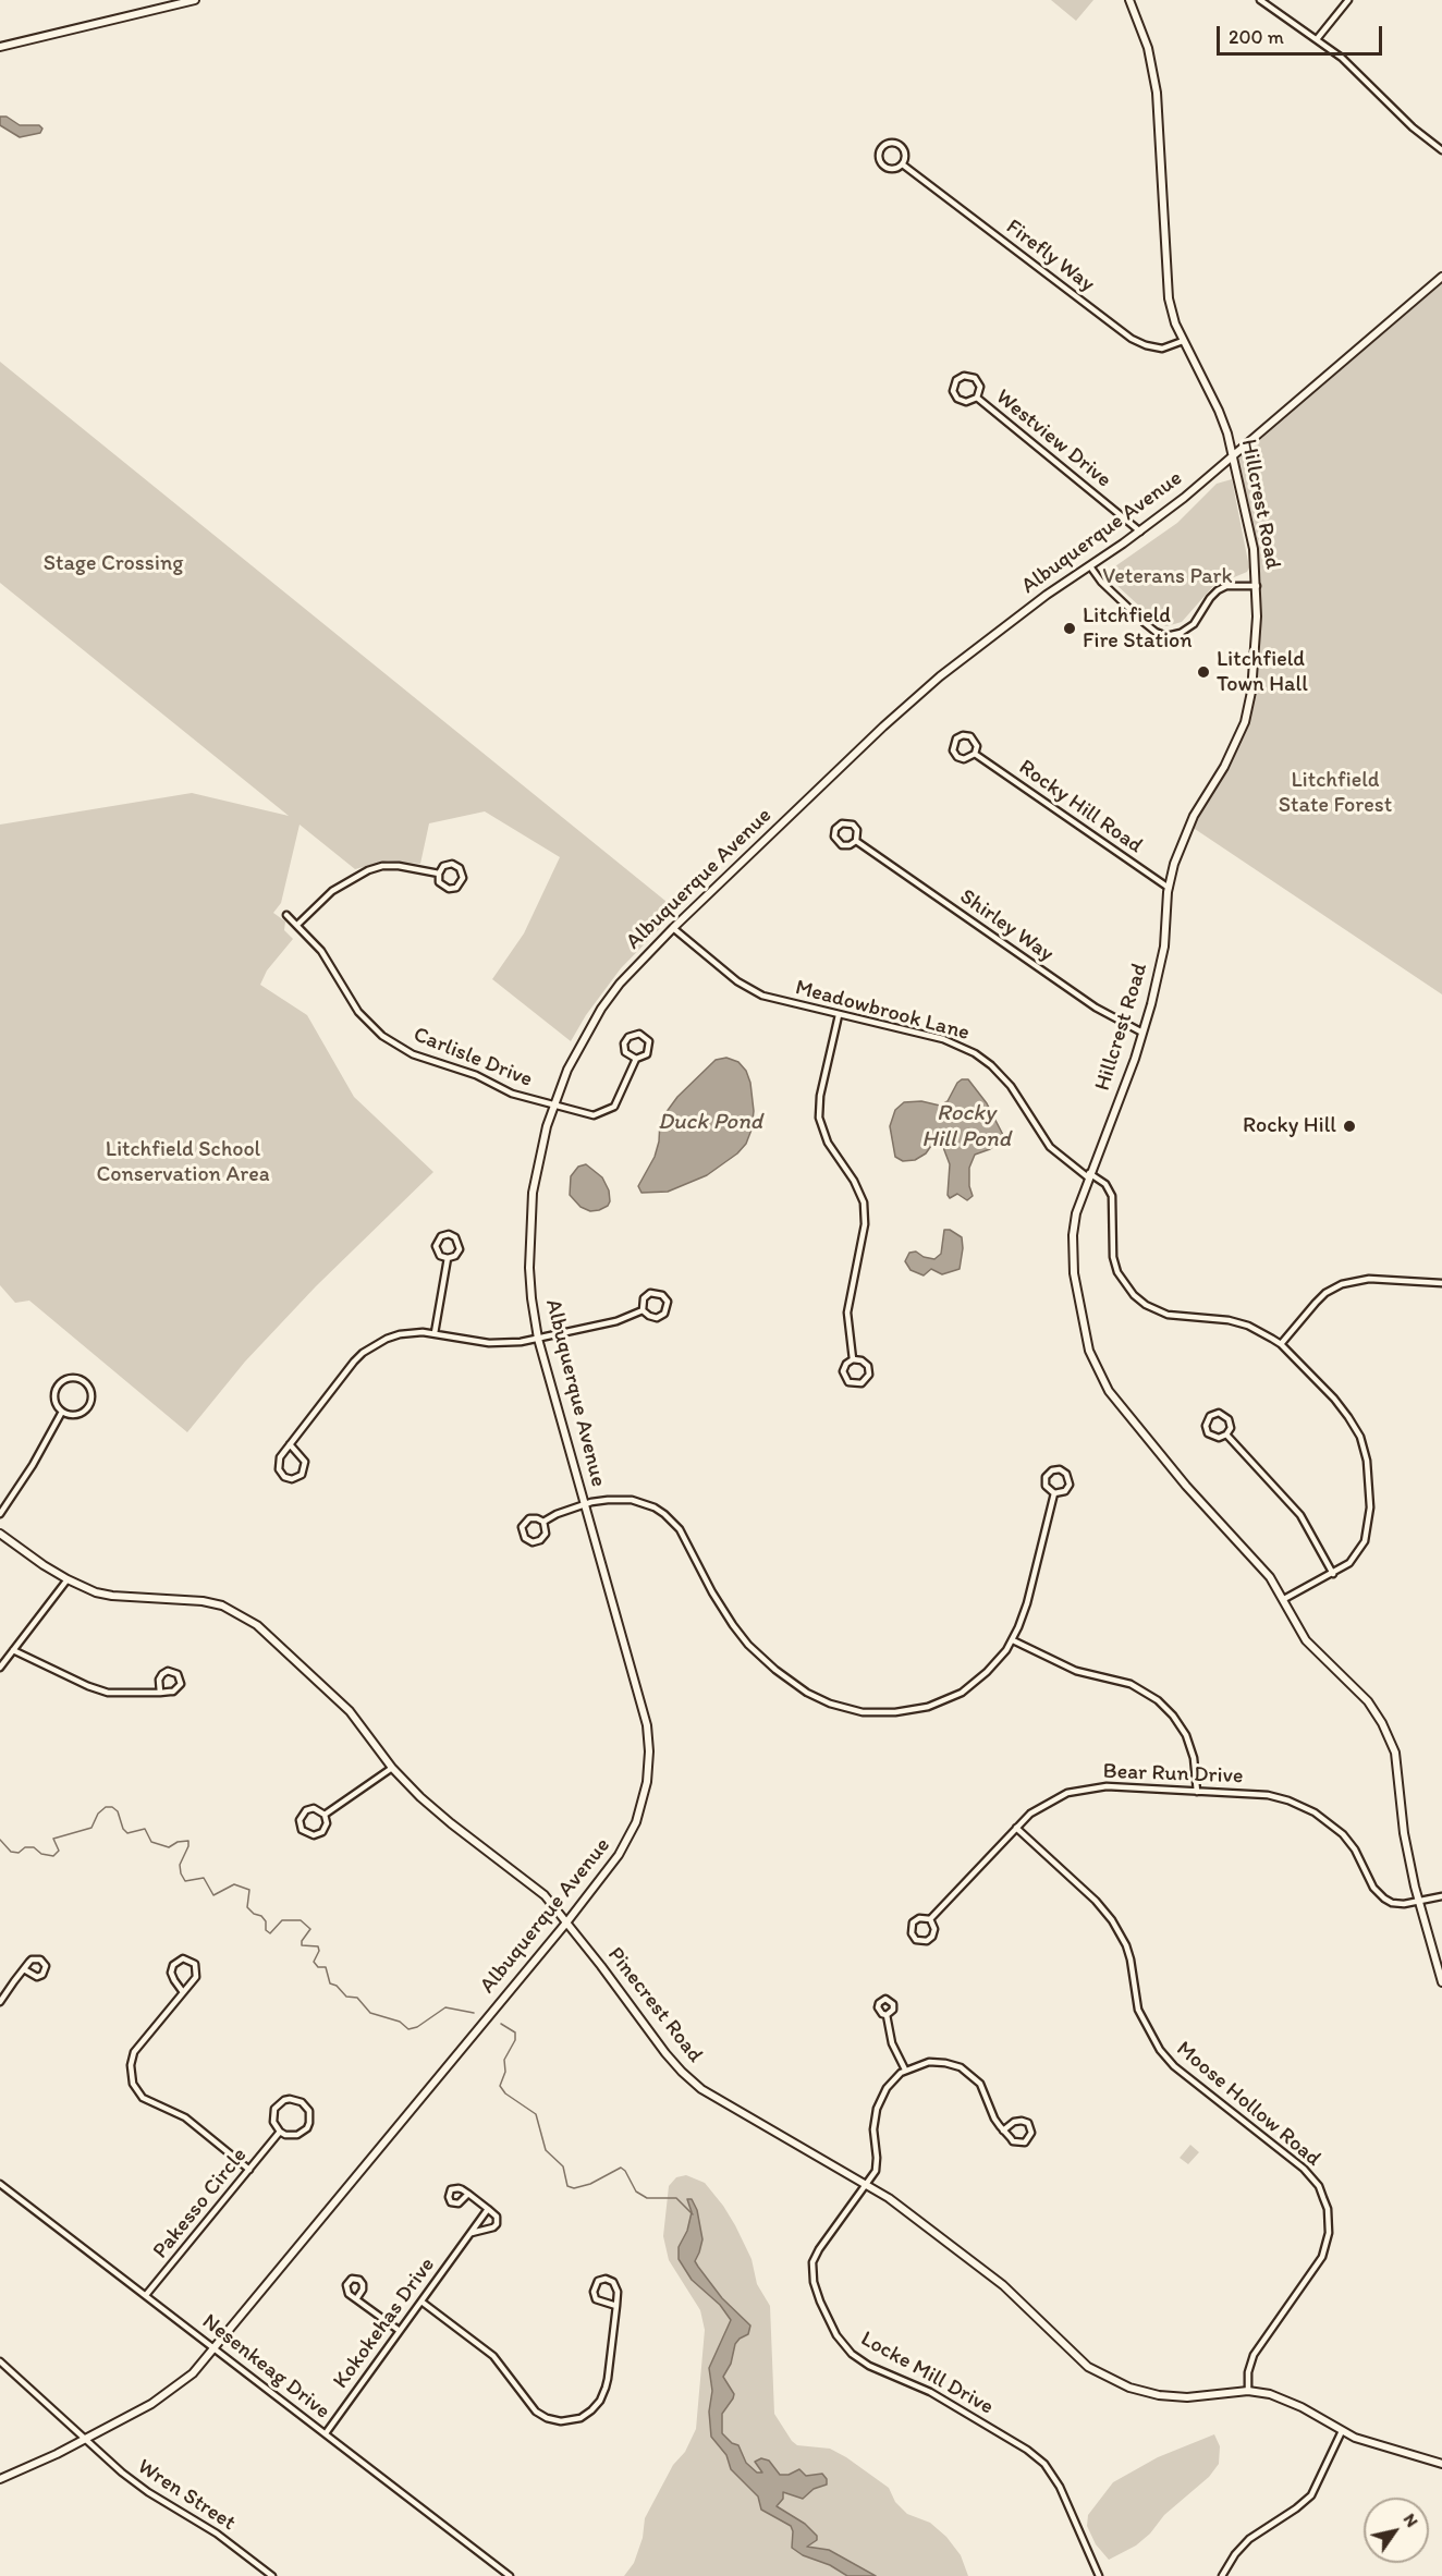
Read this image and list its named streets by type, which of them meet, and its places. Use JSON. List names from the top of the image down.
{
  "streets": {
    "street": [
      "Firefly Way",
      "Westview Drive",
      "Hillcrest Road",
      "Albuquerque Avenue",
      "Rocky Hill Road",
      "Shirley Way",
      "Meadowbrook Lane",
      "Carlisle Drive",
      "Bear Run Drive",
      "Pinecrest Road",
      "Moose Hollow Road",
      "Pakesso Circle",
      "Kokokehas Drive",
      "Nesenkeag Drive",
      "Locke Mill Drive",
      "Wren Street"
    ]
  },
  "crossings": [
    ["Firefly Way", "Hillcrest Road"],
    ["Westview Drive", "Albuquerque Avenue"],
    ["Hillcrest Road", "Albuquerque Avenue"],
    ["Hillcrest Road", "Rocky Hill Road"],
    ["Hillcrest Road", "Shirley Way"],
    ["Hillcrest Road", "Meadowbrook Lane"],
    ["Hillcrest Road", "Bear Run Drive"],
    ["Albuquerque Avenue", "Meadowbrook Lane"],
    ["Albuquerque Avenue", "Carlisle Drive"],
    ["Albuquerque Avenue", "Pinecrest Road"],
    ["Albuquerque Avenue", "Nesenkeag Drive"],
    ["Albuquerque Avenue", "Wren Street"],
    ["Bear Run Drive", "Moose Hollow Road"],
    ["Pinecrest Road", "Moose Hollow Road"],
    ["Pinecrest Road", "Locke Mill Drive"],
    ["Pakesso Circle", "Nesenkeag Drive"],
    ["Kokokehas Drive", "Nesenkeag Drive"]
  ],
  "water": ["Rocky Hill Pond", "Duck Pond"],
  "parks": [
    "Stage Crossing",
    "Veterans Park",
    "Litchfield State Forest",
    "Litchfield School Conservation Area"
  ],
  "places": ["Litchfield Fire Station", "Litchfield Town Hall", "Rocky Hill"],
  "scale_bar": "200 m",
  "north": "top right"
}
